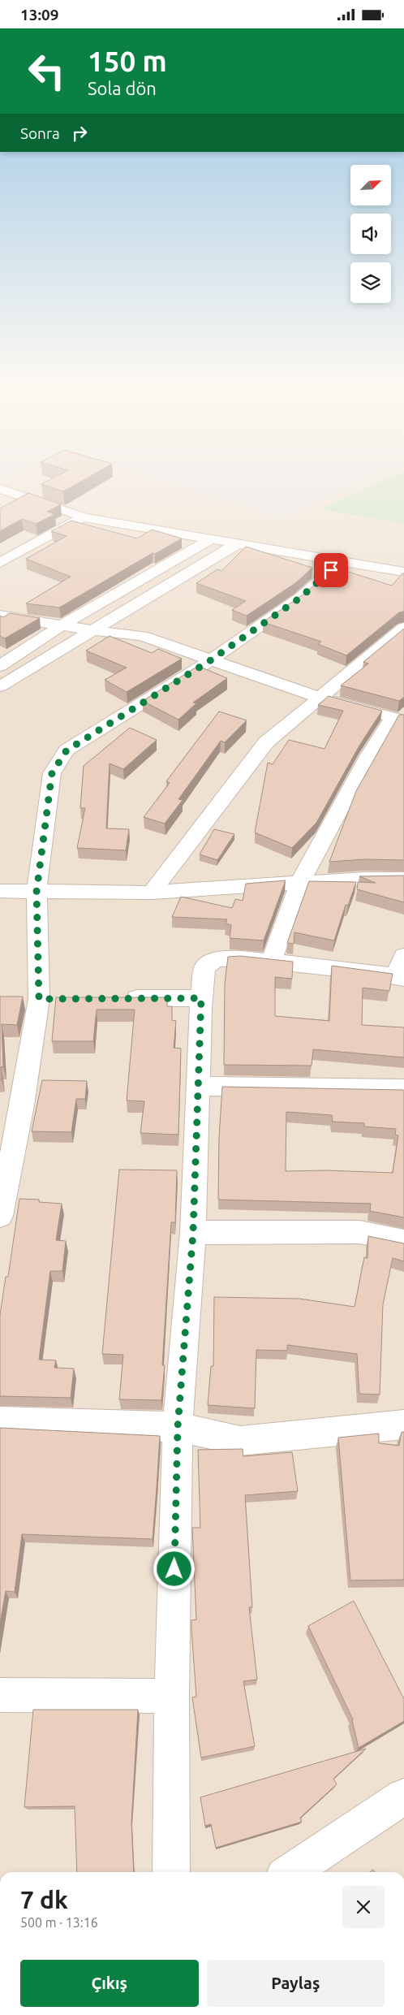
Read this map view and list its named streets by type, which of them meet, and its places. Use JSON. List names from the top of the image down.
{
  "north": "top right",
  "page": {
    "status": "13:09",
    "turn": ["150 m", "Sola dön"],
    "then": "Sonra",
    "heading": ["7 dk", "500 m · 13:16"],
    "buttons": ["Çıkış", "Paylaş"]
  }
}
